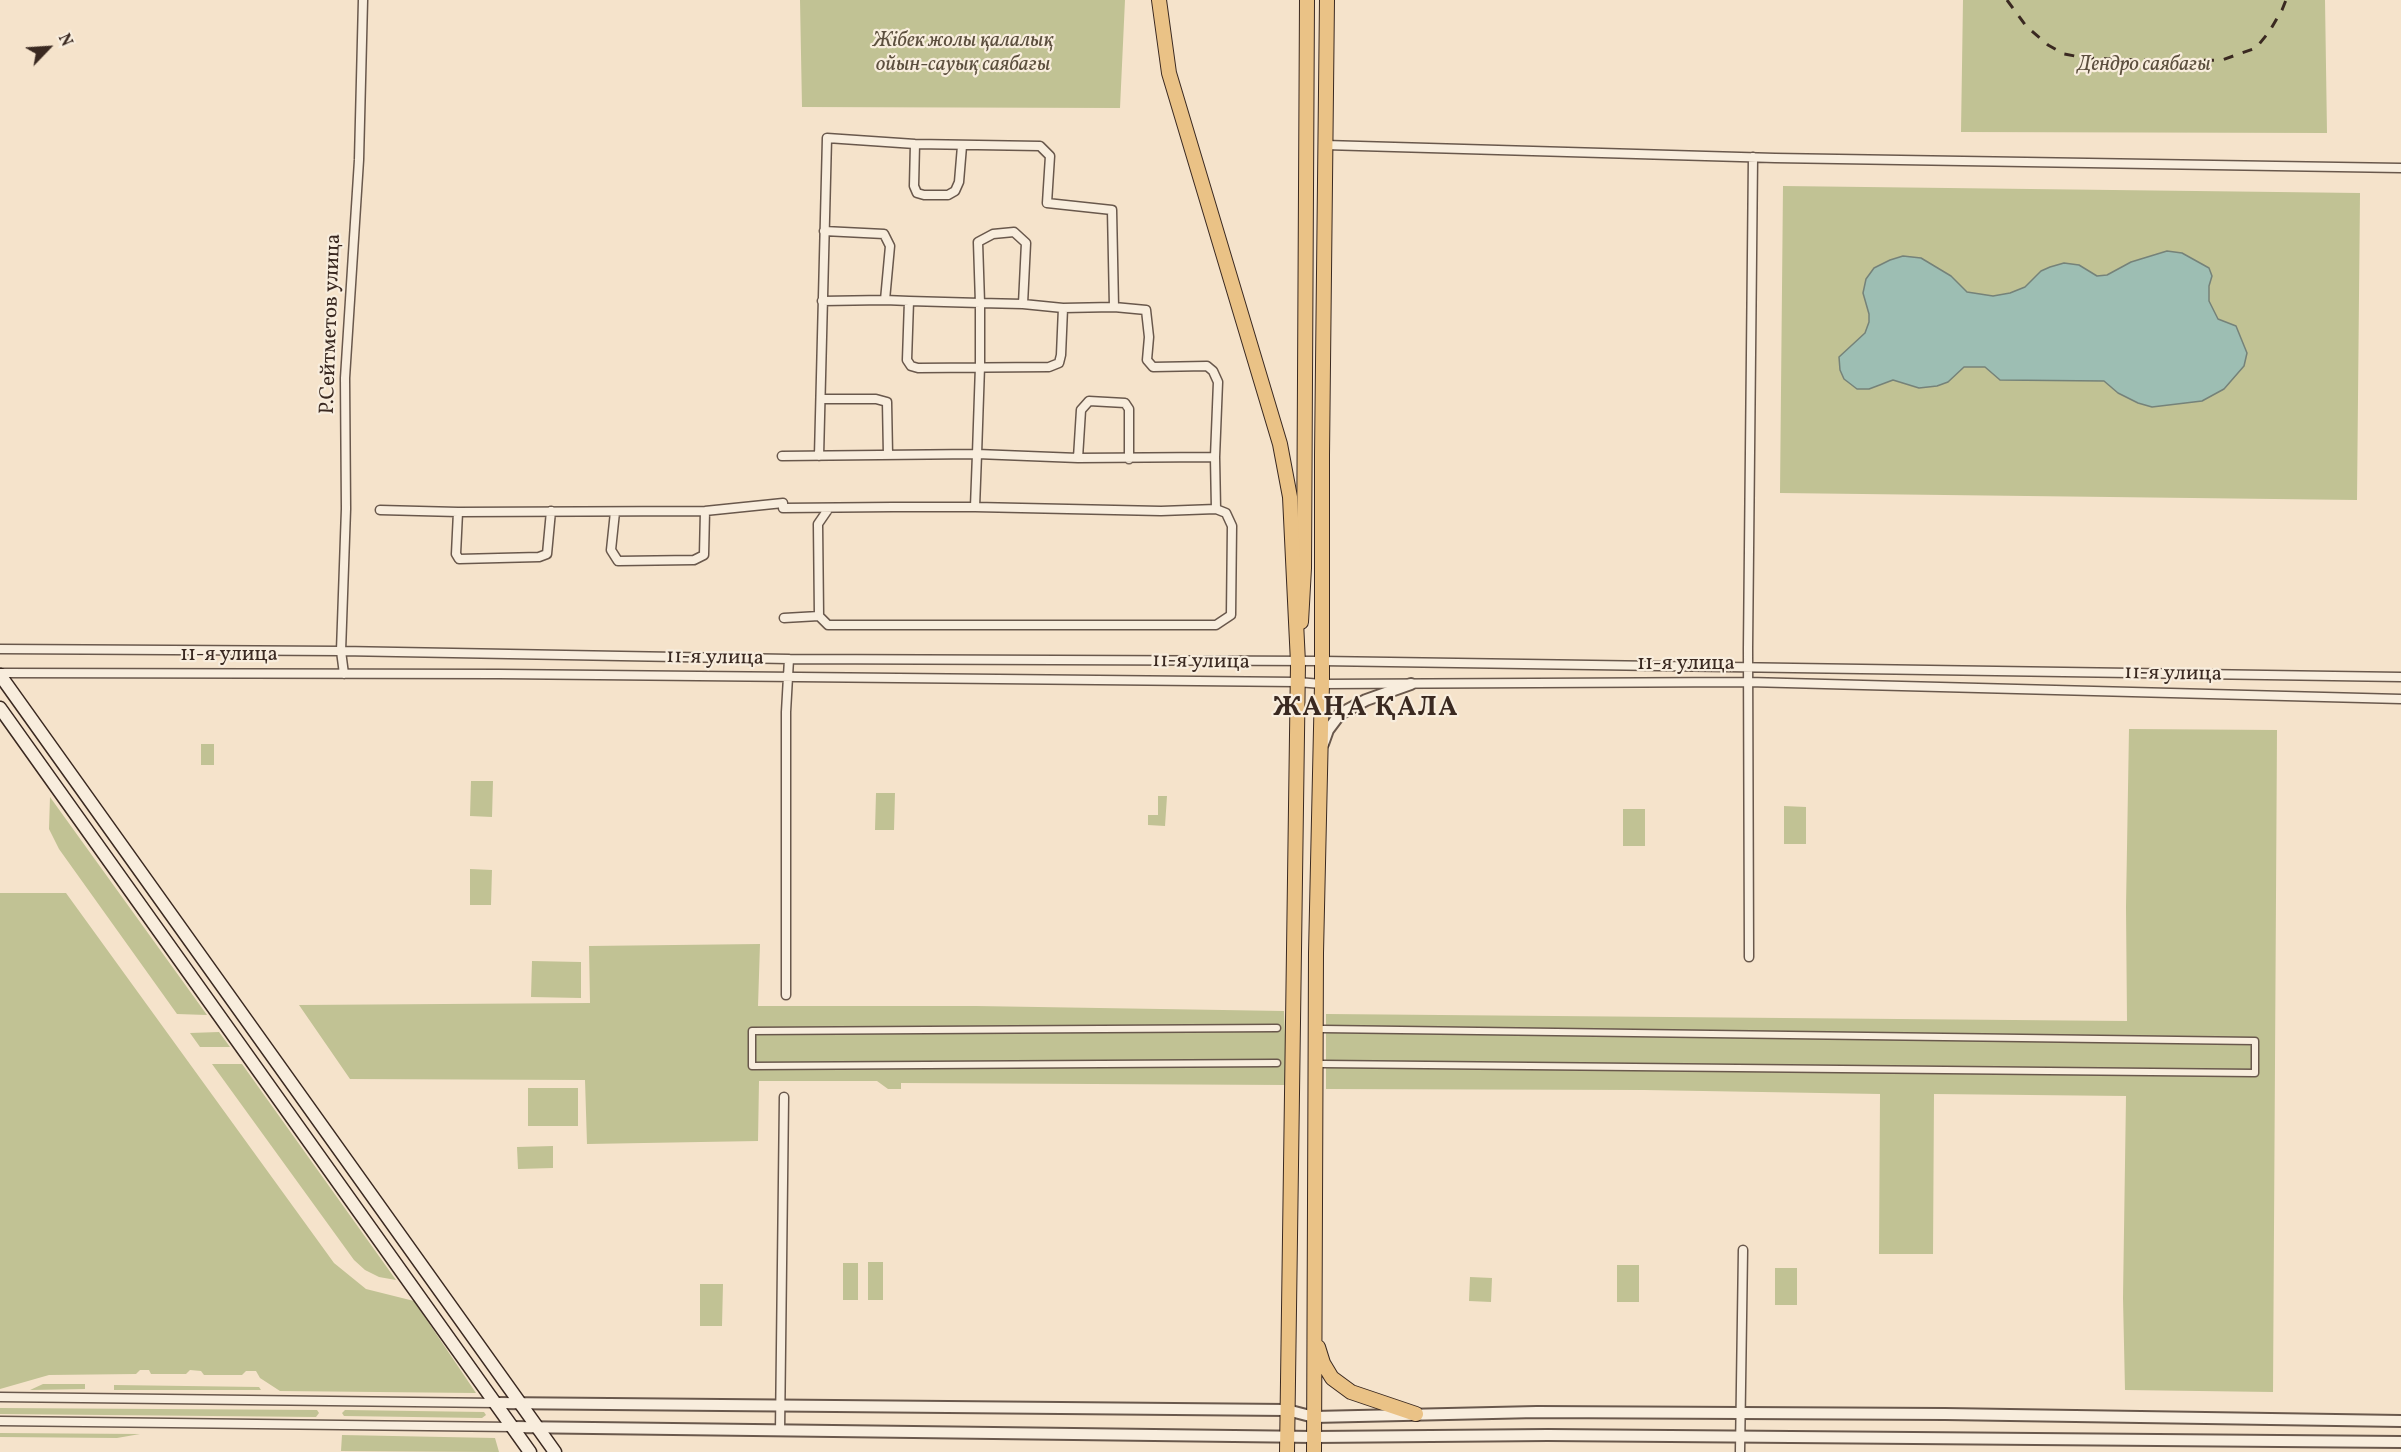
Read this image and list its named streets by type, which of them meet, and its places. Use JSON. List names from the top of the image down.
{
  "streets": {
    "street": ["Р.Сейтметов улица", "11-я улица"]
  },
  "crossings": [
    ["Р.Сейтметов улица", "11-я улица"]
  ],
  "districts": ["ЖАҢА ҚАЛА"],
  "parks": ["Жібек жолы қалалық ойын-сауық саябағы", "Дендро саябағы"],
  "north": "top right"
}
